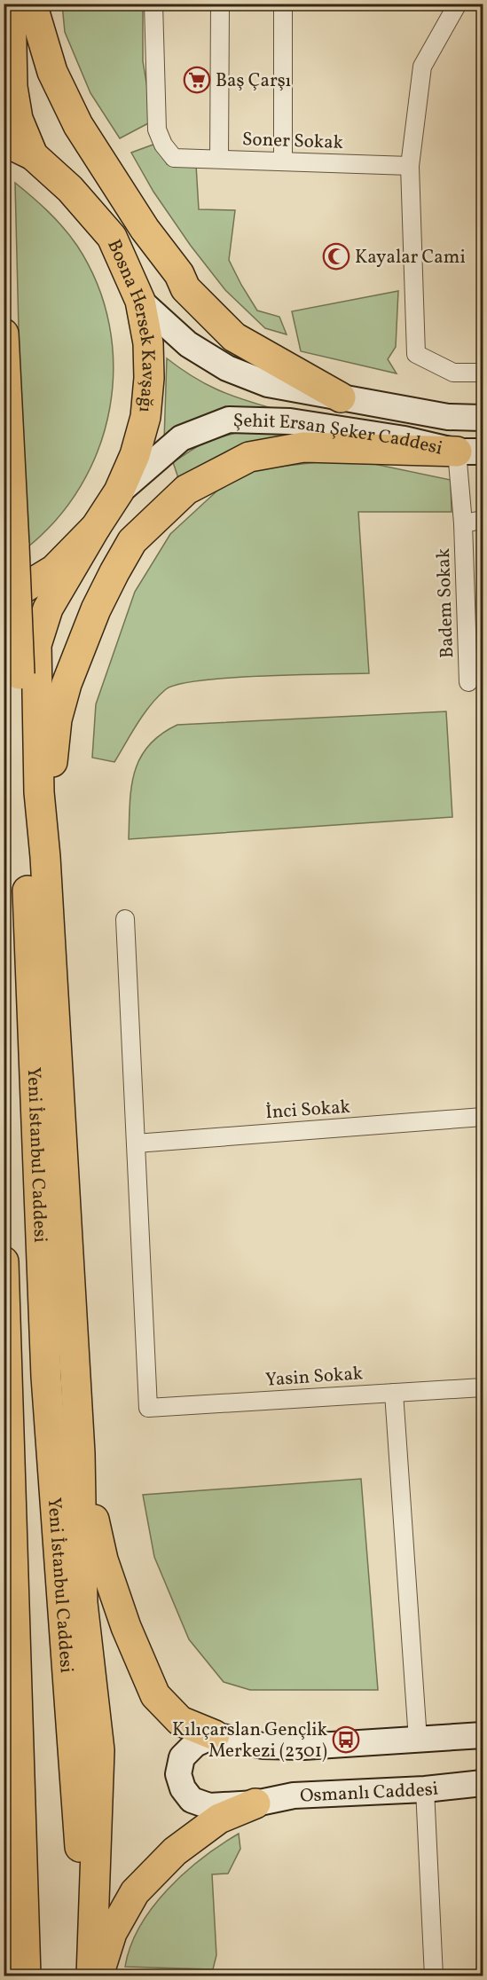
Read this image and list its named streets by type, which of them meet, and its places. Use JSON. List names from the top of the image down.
{
  "streets": {
    "highway": ["Bosna Hersek Kavşağı", "Yeni İstanbul Caddesi"],
    "street": [
      "Soner Sokak",
      "Şehit Ersan Şeker Caddesi",
      "Badem Sokak",
      "İnci Sokak",
      "Yasin Sokak",
      "Osmanlı Caddesi"
    ]
  },
  "crossings": [
    ["Bosna Hersek Kavşağı", "Şehit Ersan Şeker Caddesi"],
    ["Şehit Ersan Şeker Caddesi", "Badem Sokak"],
    ["İnci Sokak", "Yasin Sokak"]
  ],
  "places": {
    "supermarket": ["Baş Çarşı"],
    "mosque": ["Kayalar Cami"],
    "bus stop": ["Kılıçarslan Gençlik Merkezi (2301)"]
  }
}
